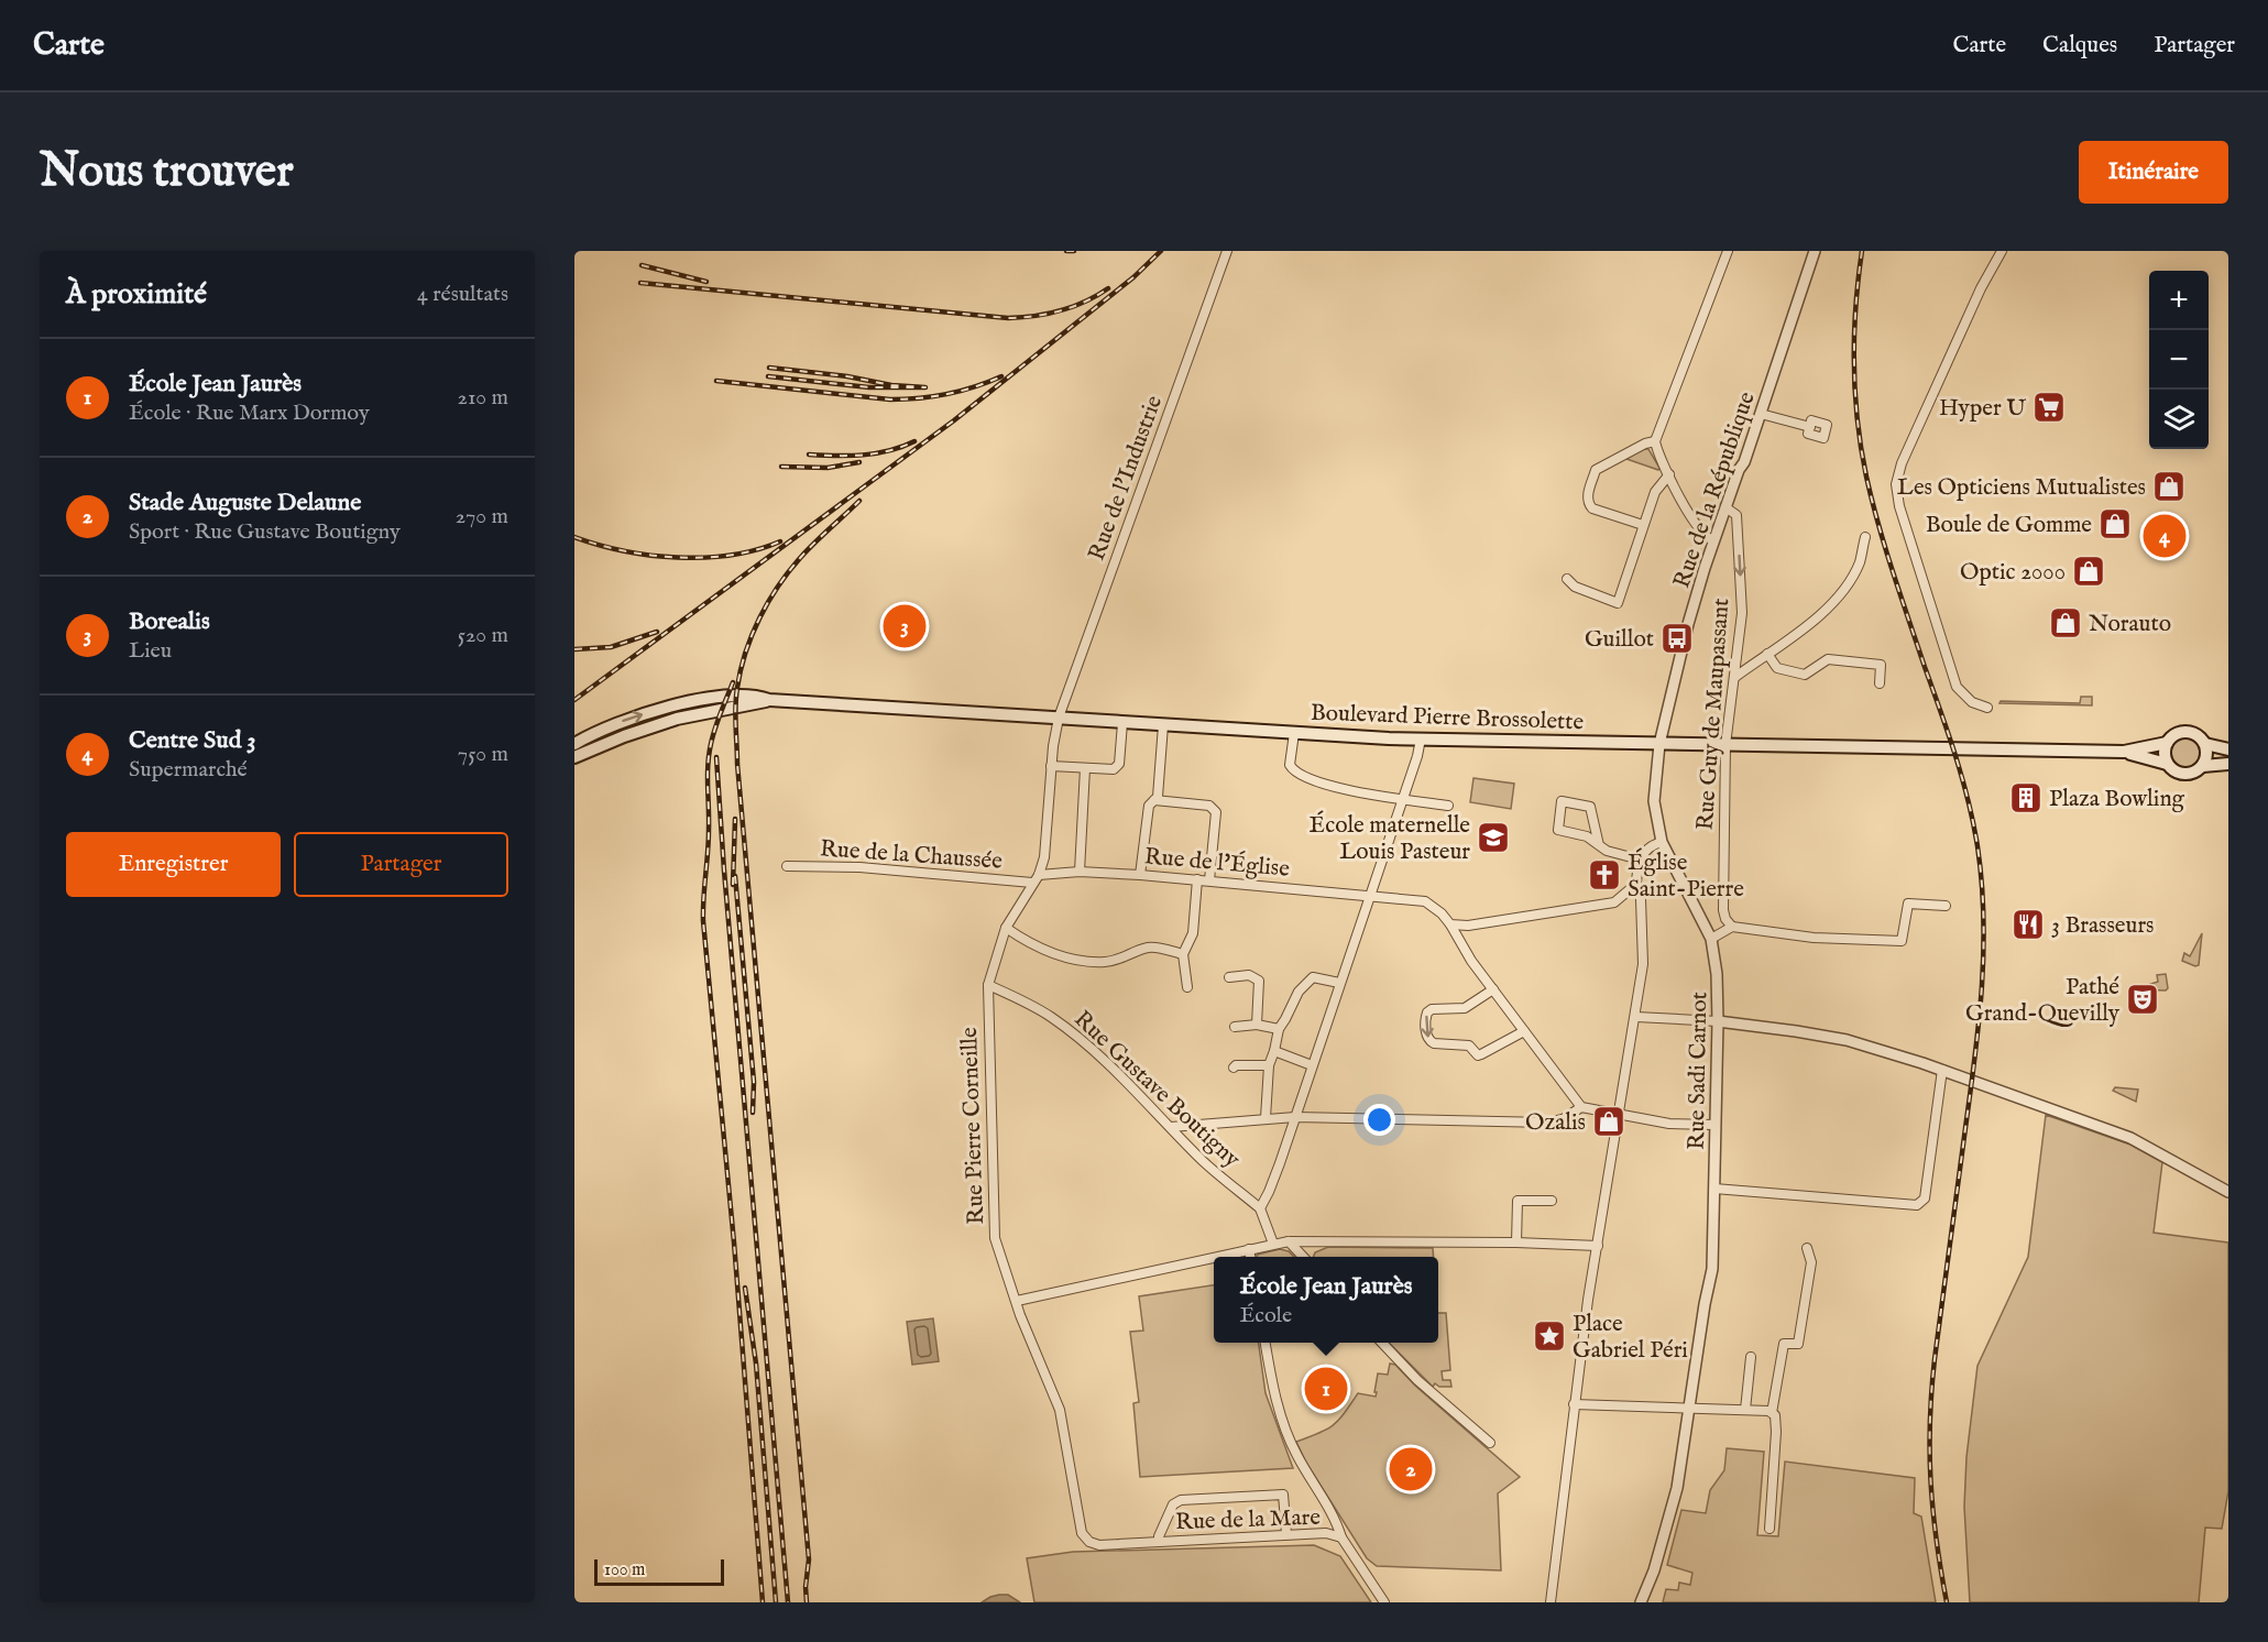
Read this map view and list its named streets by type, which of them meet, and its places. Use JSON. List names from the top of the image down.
{
  "streets": {
    "main road": ["Boulevard Pierre Brossolette"],
    "street": [
      "Rue de l'Industrie",
      "Rue de la République",
      "Rue Guy de Maupassant",
      "Rue de la Chaussée",
      "Rue de l'Église",
      "Rue Sadi Carnot",
      "Rue Gustave Boutigny",
      "Rue Pierre Corneille",
      "Rue de la Mare"
    ]
  },
  "crossings": [
    ["Rue de l'Industrie", "Boulevard Pierre Brossolette"],
    ["Rue de l'Industrie", "Rue Pierre Corneille"],
    ["Rue de la République", "Rue Guy de Maupassant"],
    ["Rue de la République", "Boulevard Pierre Brossolette"],
    ["Rue de la République", "Rue Sadi Carnot"],
    ["Rue Guy de Maupassant", "Boulevard Pierre Brossolette"],
    ["Boulevard Pierre Brossolette", "Rue Sadi Carnot"],
    ["Boulevard Pierre Brossolette", "Rue Pierre Corneille"],
    ["Rue de la Chaussée", "Rue de l'Église"],
    ["Rue de la Chaussée", "Rue Pierre Corneille"],
    ["Rue de l'Église", "Rue Pierre Corneille"],
    ["Rue Gustave Boutigny", "Rue Pierre Corneille"],
    ["Rue Pierre Corneille", "Rue de la Mare"]
  ],
  "one_way": ["Rue Guy de Maupassant"],
  "places": {
    "supermarket": ["Hyper U"],
    "shop": [
      "Les Opticiens Mutualistes",
      "Boule de Gomme",
      "Optic 2000",
      "Norauto",
      "Ozalis"
    ],
    "bus stop": ["Guillot"],
    "building": ["Plaza Bowling"],
    "school or university": ["École maternelle Louis Pasteur"],
    "church": ["Église Saint-Pierre"],
    "restaurant": ["3 Brasseurs"],
    "theatre": ["Pathé Grand-Quevilly"],
    "place": ["Place Gabriel Péri"]
  },
  "scale_bar": "100 m",
  "page": {
    "header": "Carte",
    "nav": ["Carte", "Calques", "Partager"],
    "buttons": [
      "Itinéraire",
      ["Enregistrer", "Partager"]
    ],
    "title": "Nous trouver",
    "heading": ["À proximité", "4 résultats"],
    "map_buttons": ["+", "−"],
    "list": [
      {
        "mark": "1",
        "name": "École Jean Jaurès",
        "note": "École · Rue Marx Dormoy",
        "value": "210 m"
      },
      {
        "mark": "2",
        "name": "Stade Auguste Delaune",
        "note": "Sport · Rue Gustave Boutigny",
        "value": "270 m"
      },
      {
        "mark": "3",
        "name": "Borealis",
        "note": "Lieu",
        "value": "520 m"
      },
      {
        "mark": "4",
        "name": "Centre Sud 3",
        "note": "Supermarché",
        "value": "750 m"
      }
    ],
    "pins": [
      "4",
      "3",
      "1",
      "2"
    ],
    "popup": ["École Jean Jaurès", "École"],
    "scale": "100 m"
  }
}
